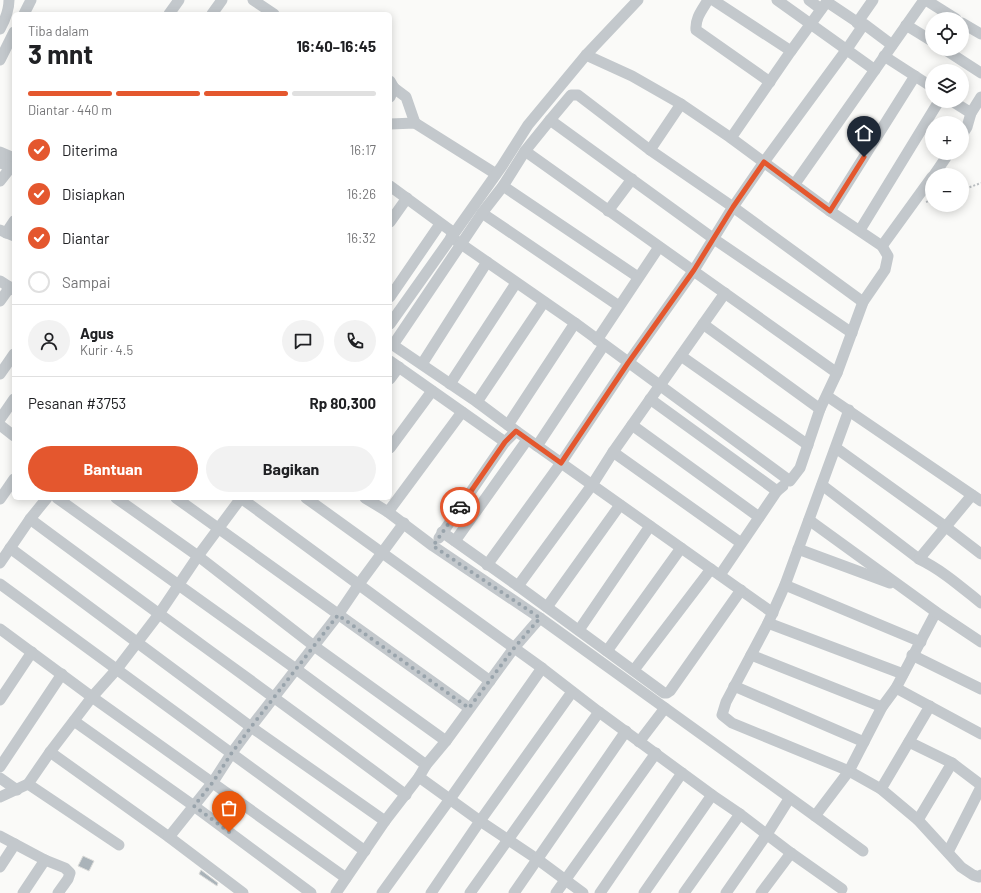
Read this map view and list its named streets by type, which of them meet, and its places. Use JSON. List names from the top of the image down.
{
  "page": {
    "map_buttons": ["+", "−"],
    "heading": ["3 mnt", "Tiba dalam", "16:40–16:45"],
    "panel": [
      "Agus",
      "Kurir · 4.5",
      "Pesanan #3753",
      "Rp 80,300"
    ],
    "bar": "Diantar · 440 m",
    "list": [
      ["Diterima", "16:17"],
      ["Disiapkan", "16:26"],
      ["Diantar", "16:32"],
      "Sampai"
    ],
    "buttons": ["Bantuan", "Bagikan"]
  }
}
